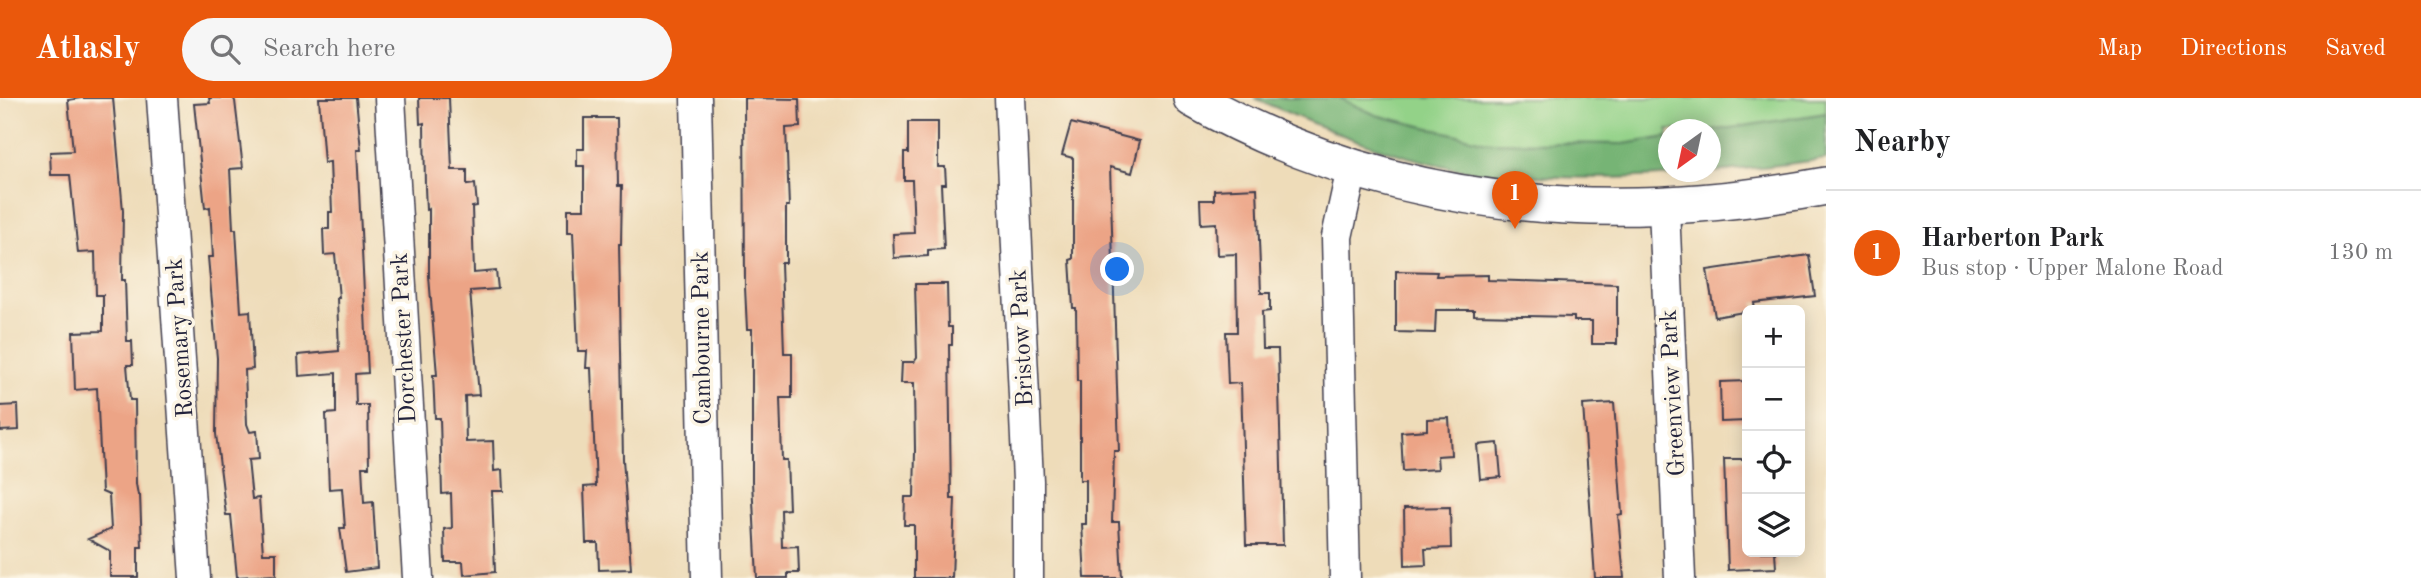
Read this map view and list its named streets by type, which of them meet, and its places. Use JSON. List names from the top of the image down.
{
  "streets": {
    "street": [
      "Rosemary Park",
      "Dorchester Park",
      "Cambourne Park",
      "Bristow Park",
      "Greenview Park"
    ]
  },
  "north": "bottom left",
  "page": {
    "header": "Atlasly",
    "search": "Search here",
    "nav": ["Map", "Directions", "Saved"],
    "heading": "Nearby",
    "pins": "1",
    "list": [
      {
        "mark": "1",
        "name": "Harberton Park",
        "note": "Bus stop · Upper Malone Road",
        "value": "130 m"
      }
    ],
    "map_buttons": ["+", "−"]
  }
}
